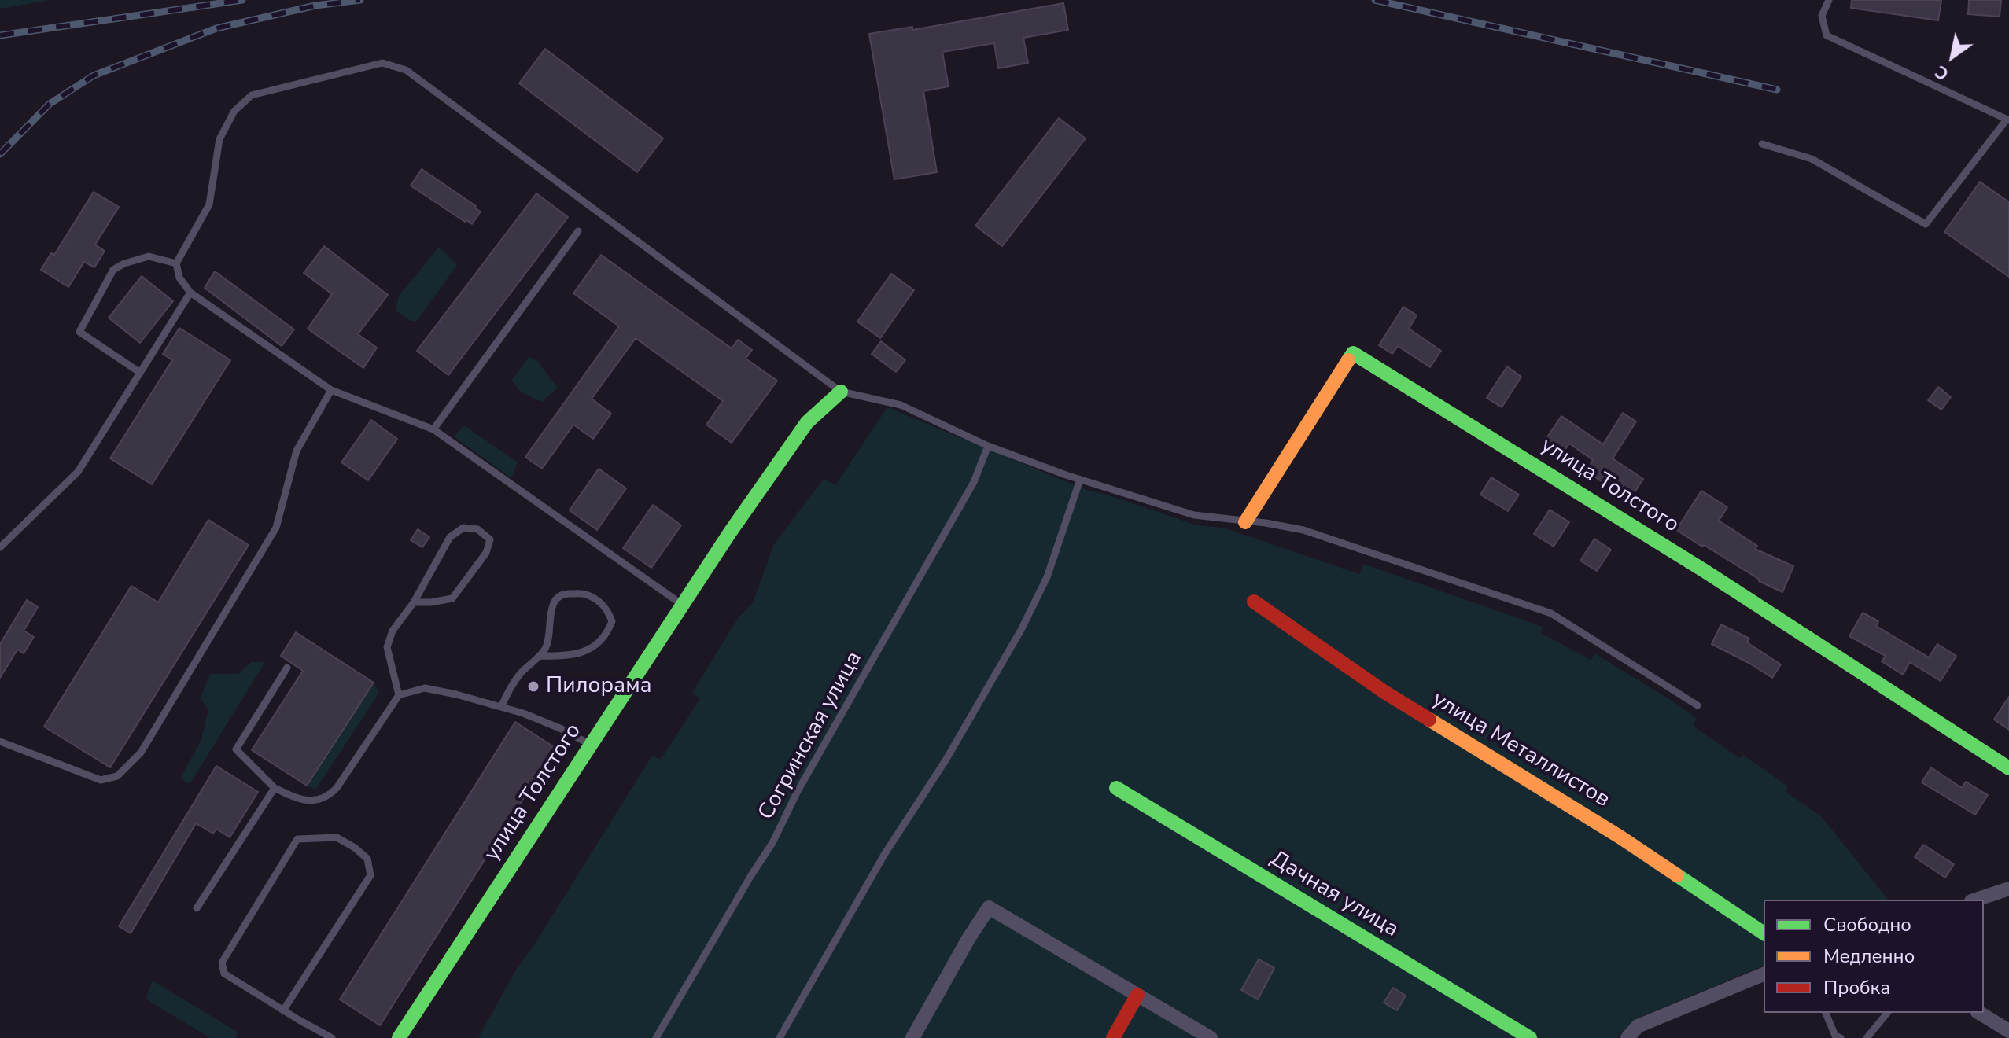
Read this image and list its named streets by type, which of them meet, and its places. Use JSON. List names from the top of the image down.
{
  "streets": {
    "street": ["улица Толстого", "улица Металлистов", "Дачная улица"],
    "lane": ["Согринская улица"]
  },
  "places": ["Пилорама"],
  "legend": ["Свободно", "Медленно", "Пробка"],
  "north": "bottom left"
}
